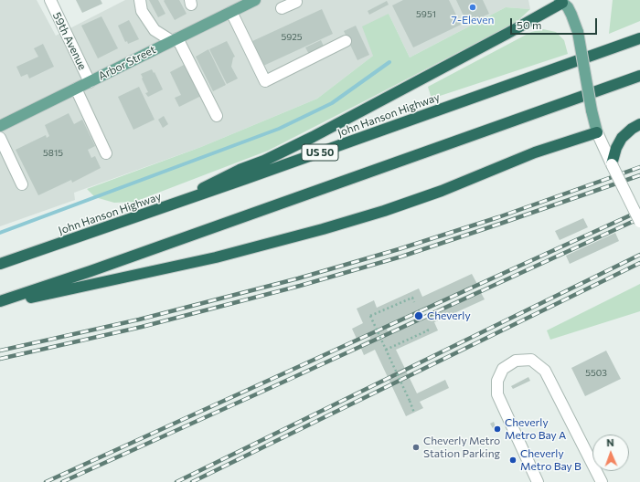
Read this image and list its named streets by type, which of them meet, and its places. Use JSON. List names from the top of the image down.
{
  "streets": {
    "highway": ["John Hanson Highway", "US 50"],
    "main road": ["Arbor Street"],
    "street": ["59th Avenue"]
  },
  "crossings": [
    ["59th Avenue", "Arbor Street"]
  ],
  "places": [
    "7-Eleven",
    "Cheverly",
    "Cheverly Metro Bay A",
    "Cheverly Metro Station Parking",
    "Cheverly Metro Bay B"
  ],
  "house_numbers": [
    "5951",
    "5925",
    "5815",
    "5503"
  ],
  "scale_bar": "50 m",
  "north": "top"
}
